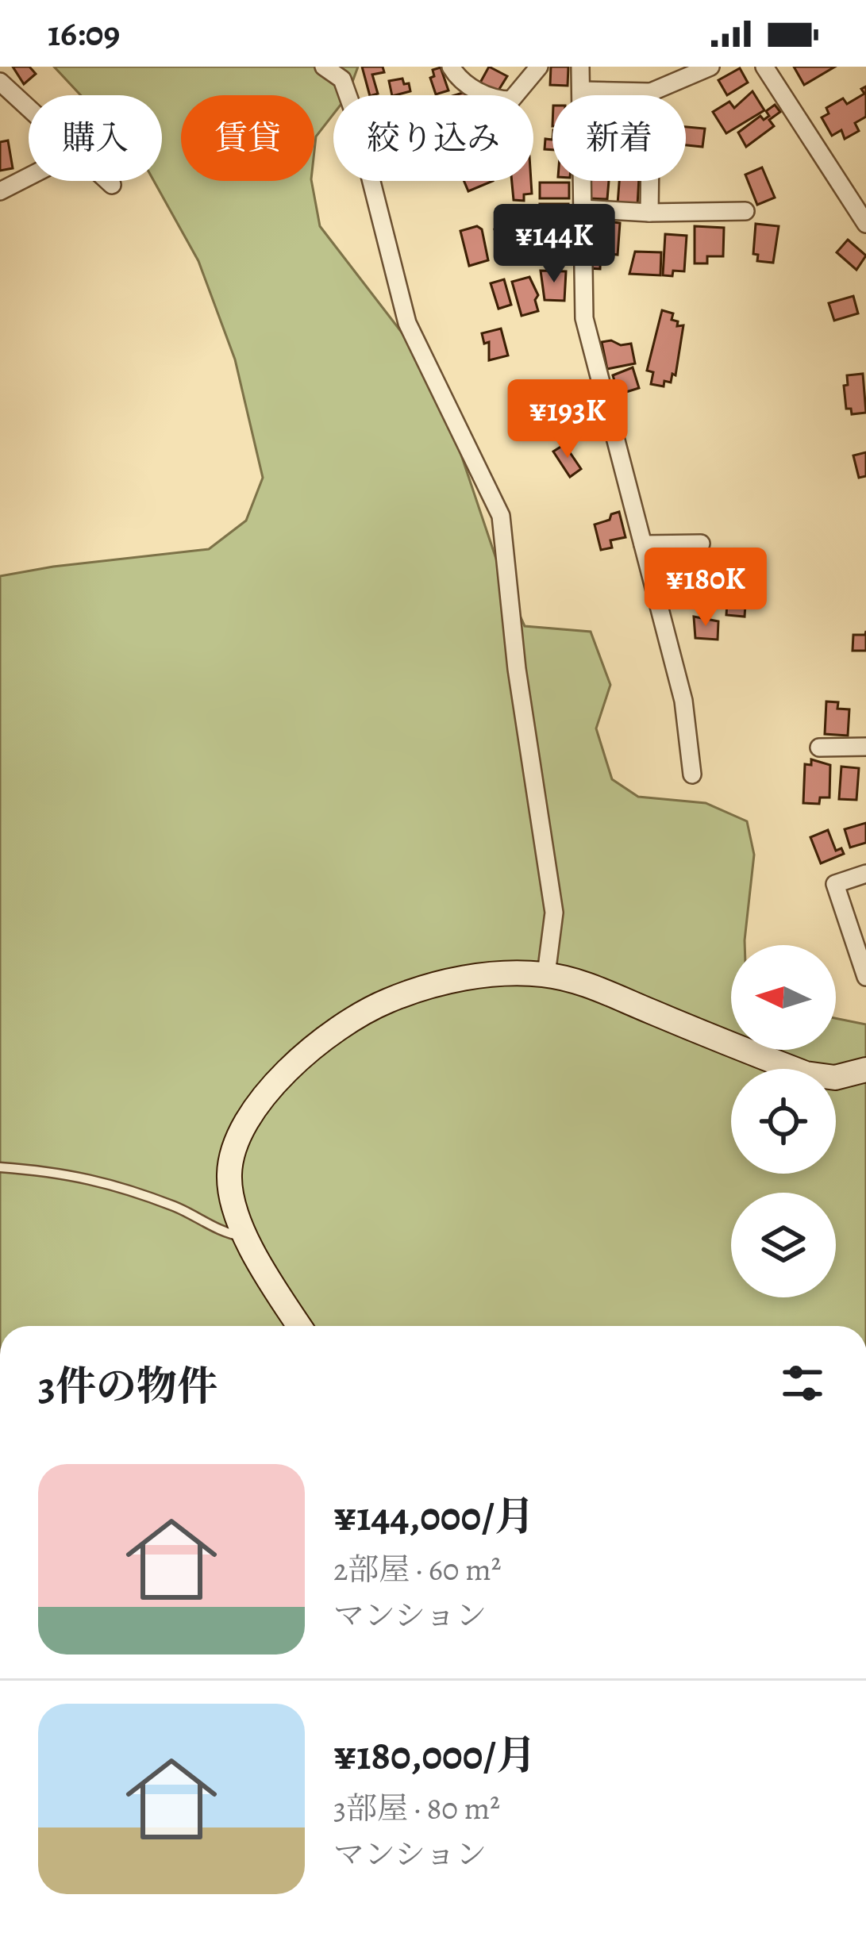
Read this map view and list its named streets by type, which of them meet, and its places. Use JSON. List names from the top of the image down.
{
  "north": "left",
  "page": {
    "status": "16:09",
    "chip": [
      "購入",
      "賃貸",
      "絞り込み",
      "新着"
    ],
    "price": ["¥144K", "¥193K", "¥180K"],
    "heading": "3件の物件",
    "list": [
      {
        "name": "¥144,000/月",
        "note": "2部屋 · 60 m² · マンション"
      },
      {
        "name": "¥180,000/月",
        "note": "3部屋 · 80 m² · マンション"
      }
    ]
  }
}
